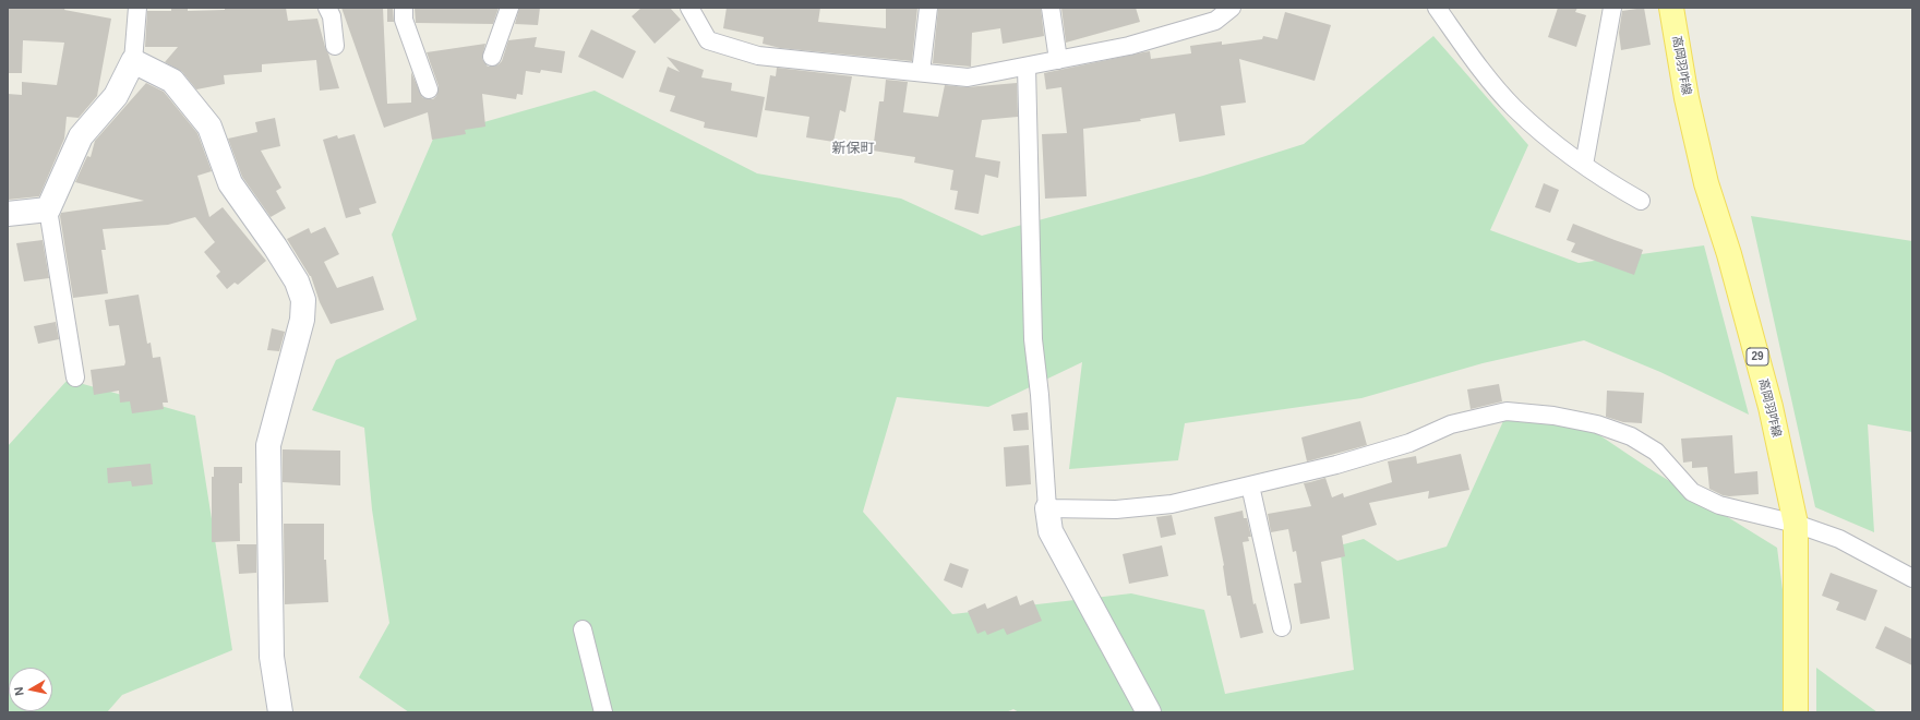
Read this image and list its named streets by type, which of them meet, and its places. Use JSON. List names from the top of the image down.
{
  "streets": {
    "main road": ["高岡羽咋線", "29"]
  },
  "districts": ["新保町"],
  "north": "left"
}
